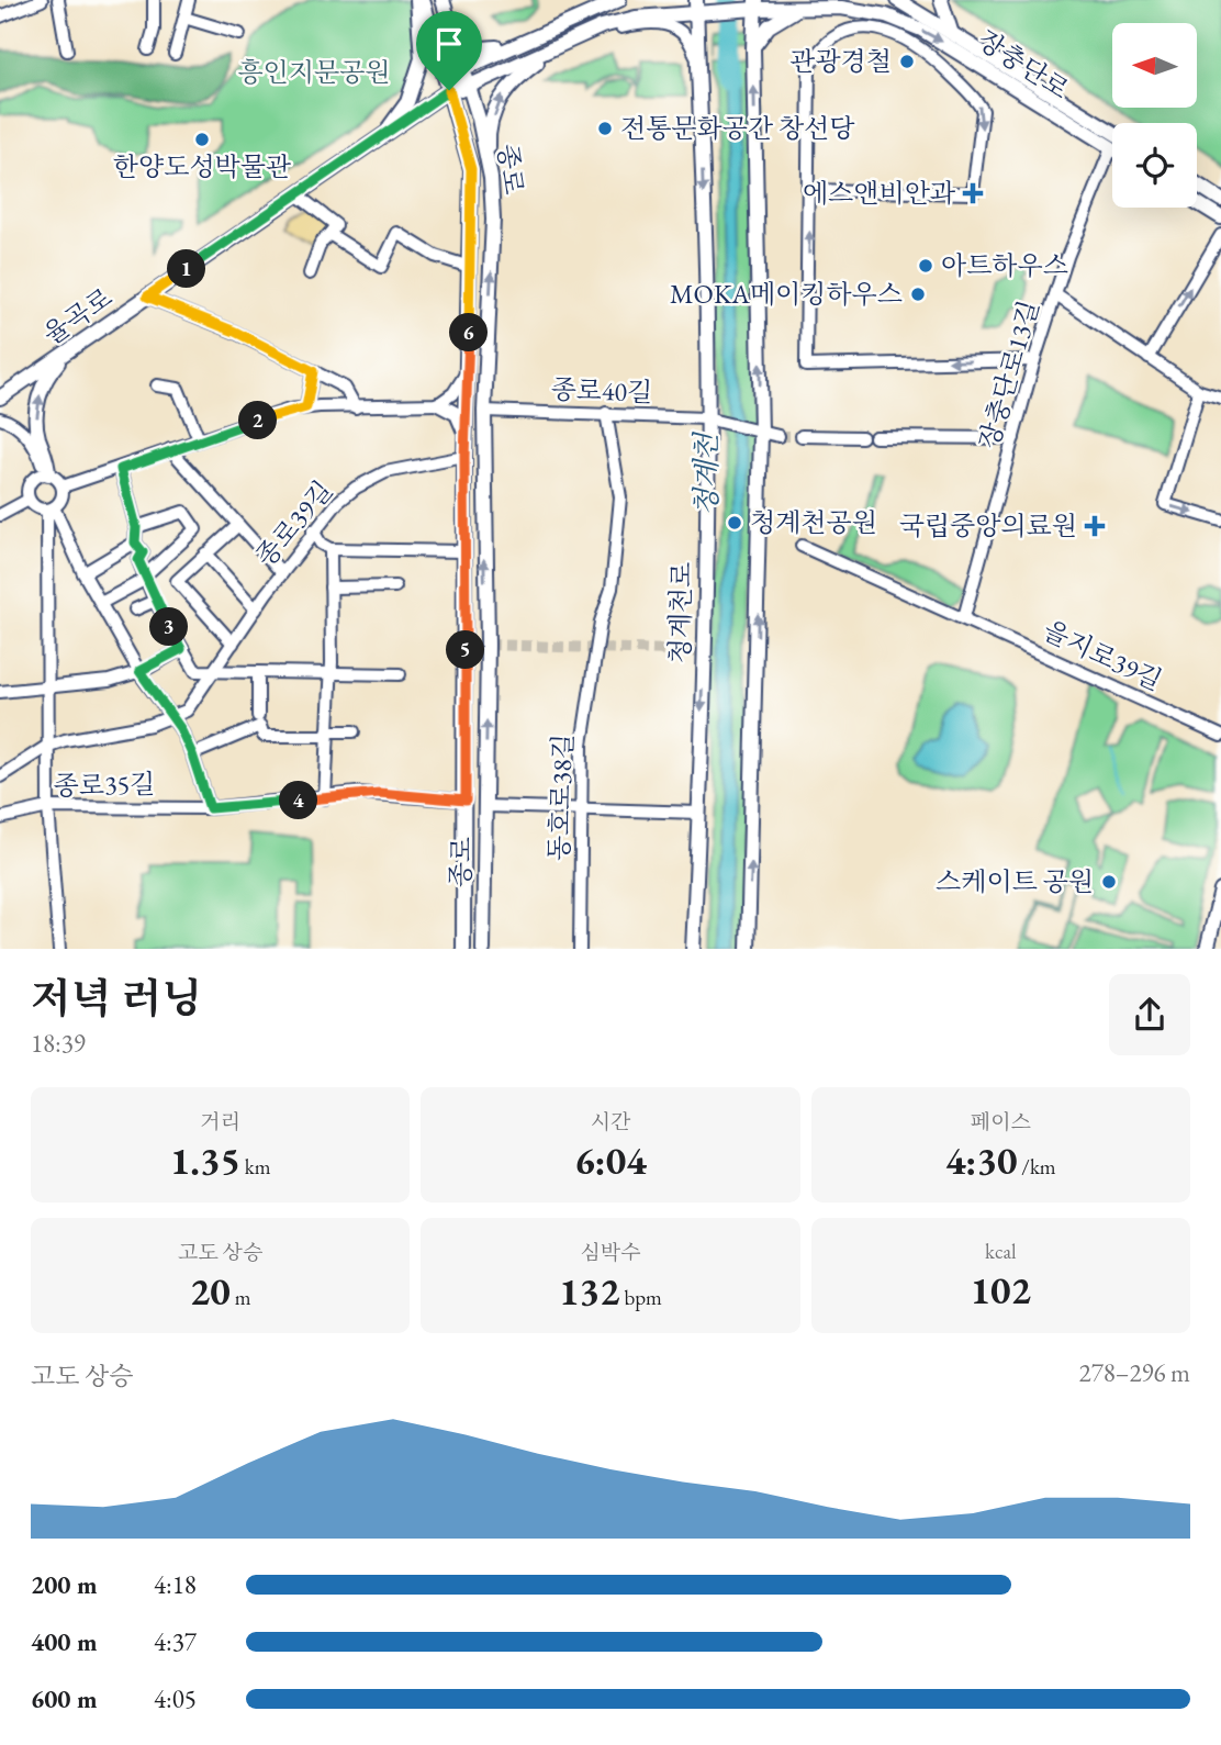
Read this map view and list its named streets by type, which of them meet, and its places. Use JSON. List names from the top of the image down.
{
  "streets": {
    "main road": [
      "장충단로",
      "종로",
      "율곡로",
      "청계천로"
    ],
    "street": [
      "장충단로13길",
      "종로40길",
      "종로39길",
      "을지로39길",
      "종로35길",
      "동호로38길"
    ]
  },
  "crossings": [
    ["장충단로", "장충단로13길"],
    ["장충단로", "청계천로"],
    ["종로", "율곡로"],
    ["종로", "종로40길"],
    ["종로", "종로39길"],
    ["종로", "종로35길"],
    ["장충단로13길", "을지로39길"],
    ["종로40길", "청계천로"],
    ["종로40길", "동호로38길"],
    ["종로39길", "종로35길"]
  ],
  "water": ["청계천"],
  "parks": ["흥인지문공원"],
  "places": {
    "other": [
      "관광경철",
      "전통문화공간 창선당",
      "한양도성박물관",
      "아트하우스",
      "MOKA메이킹하우스",
      "청계천공원",
      "스케이트 공원"
    ],
    "health": ["에스앤비안과", "국립중앙의료원"]
  },
  "north": "left",
  "page": {
    "pins": [
      "1",
      "6",
      "2",
      "3",
      "5",
      "4"
    ],
    "heading": ["저녁 러닝", "18:39"],
    "stats": [
      ["거리", "1.35 km"],
      ["시간", "6:04"],
      ["페이스", "4:30 /km"],
      ["고도 상승", "20 m"],
      ["심박수", "132 bpm"],
      ["kcal", "102"]
    ],
    "chart": ["고도 상승", "278–296 m"],
    "list": [
      {
        "name": "200 m",
        "note": "4:18"
      },
      {
        "name": "400 m",
        "note": "4:37"
      },
      {
        "name": "600 m",
        "note": "4:05"
      }
    ]
  }
}
